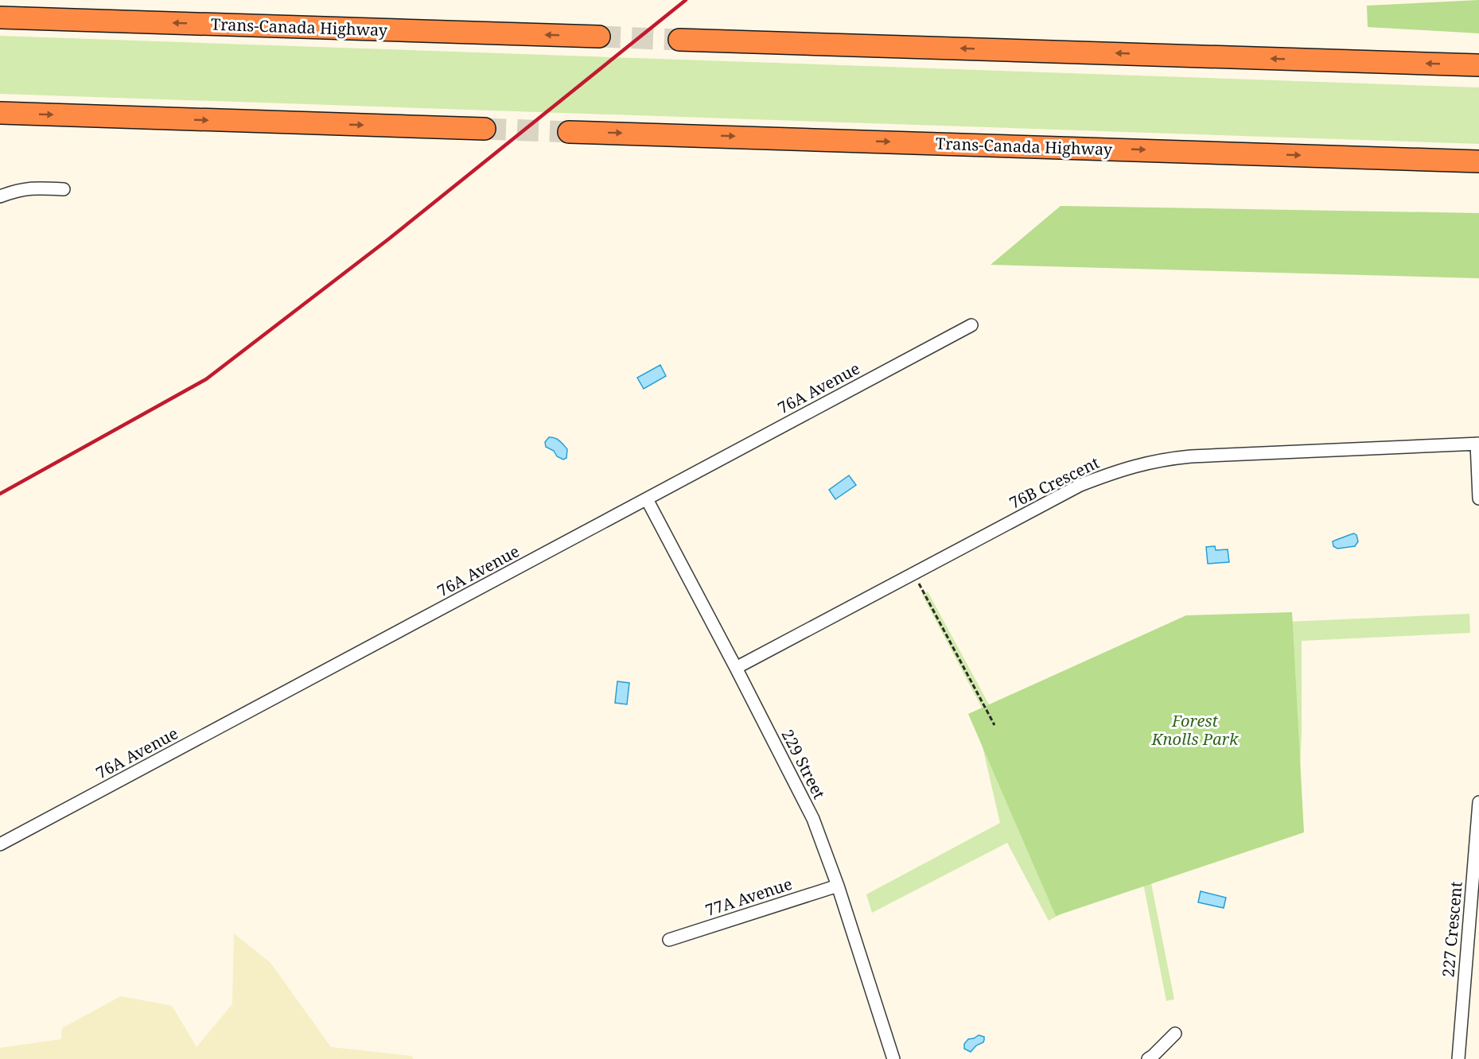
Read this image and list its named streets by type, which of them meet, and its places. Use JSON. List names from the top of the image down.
{
  "streets": {
    "highway": ["Trans-Canada Highway"],
    "street": [
      "76A Avenue",
      "76B Crescent",
      "229 Street",
      "77A Avenue",
      "227 Crescent"
    ]
  },
  "crossings": [
    ["76A Avenue", "229 Street"],
    ["76B Crescent", "229 Street"],
    ["229 Street", "77A Avenue"]
  ],
  "parks": ["Forest Knolls Park"]
}
